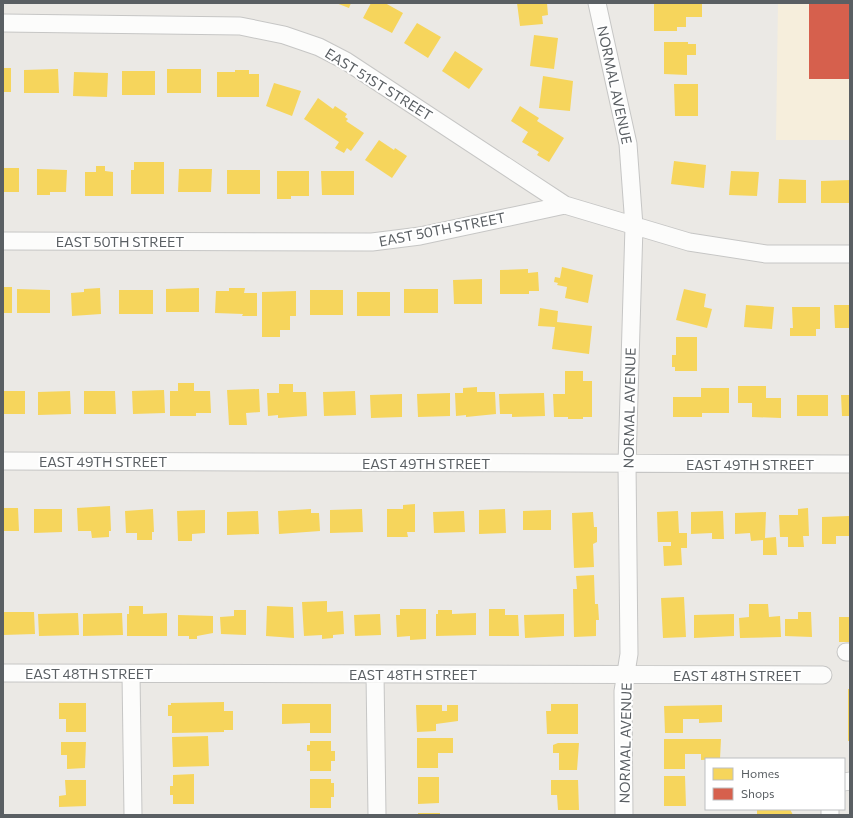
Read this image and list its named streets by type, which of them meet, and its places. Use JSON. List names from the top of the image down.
{
  "streets": {
    "street": [
      "EAST 51ST STREET",
      "NORMAL AVENUE",
      "EAST 50TH STREET",
      "EAST 49TH STREET",
      "EAST 48TH STREET"
    ]
  },
  "crossings": [
    ["EAST 51ST STREET", "EAST 50TH STREET"],
    ["NORMAL AVENUE", "EAST 49TH STREET"],
    ["NORMAL AVENUE", "EAST 48TH STREET"]
  ],
  "legend": ["Homes", "Shops"]
}
